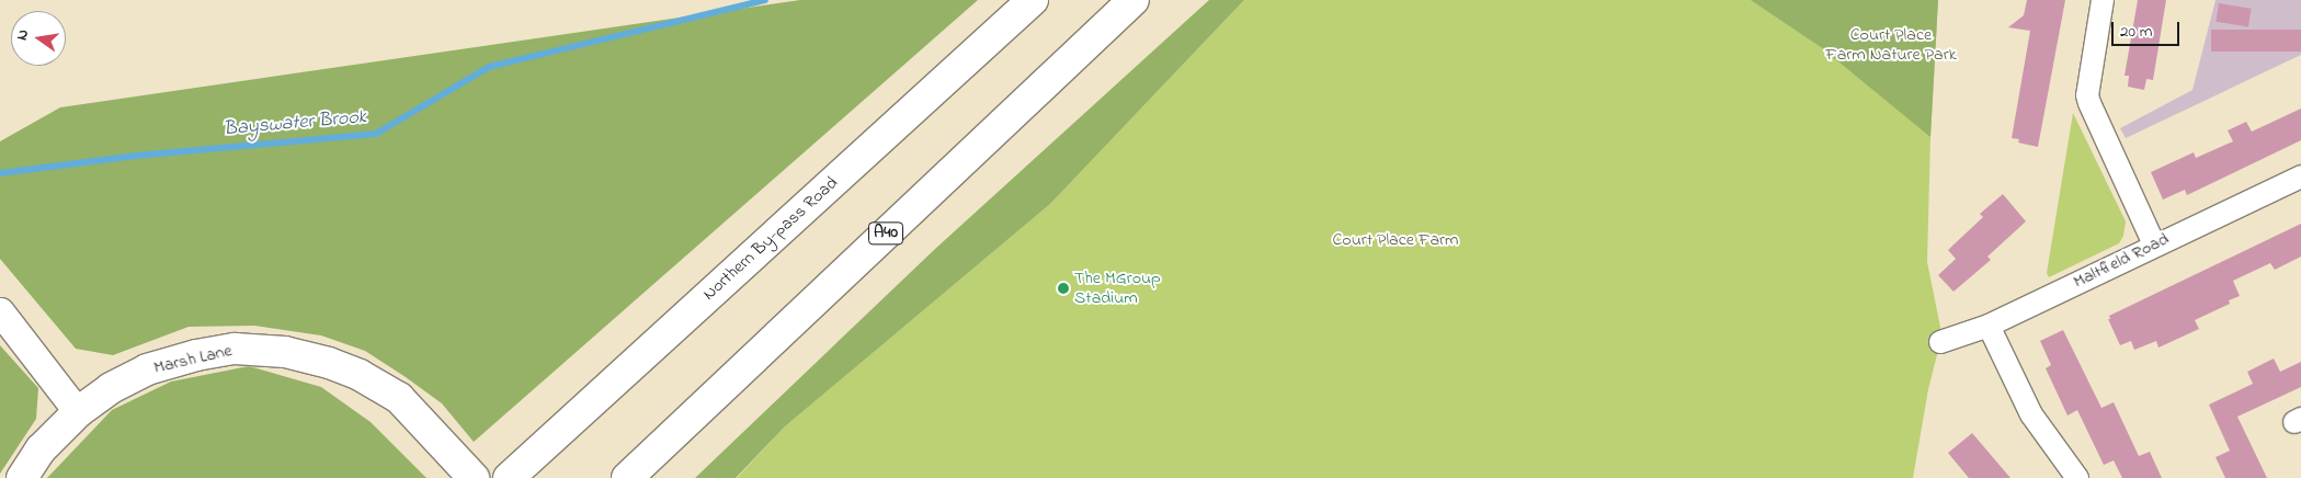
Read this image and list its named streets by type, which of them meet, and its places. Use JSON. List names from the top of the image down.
{
  "streets": {
    "main road": ["A40", "Northern By-pass Road", "Marsh Lane"],
    "street": ["Maltfield Road"]
  },
  "water": ["Bayswater Brook"],
  "parks": ["Court Place Farm Nature Park", "Court Place Farm"],
  "places": ["The MGroup Stadium"],
  "scale_bar": "20 m",
  "north": "left"
}
